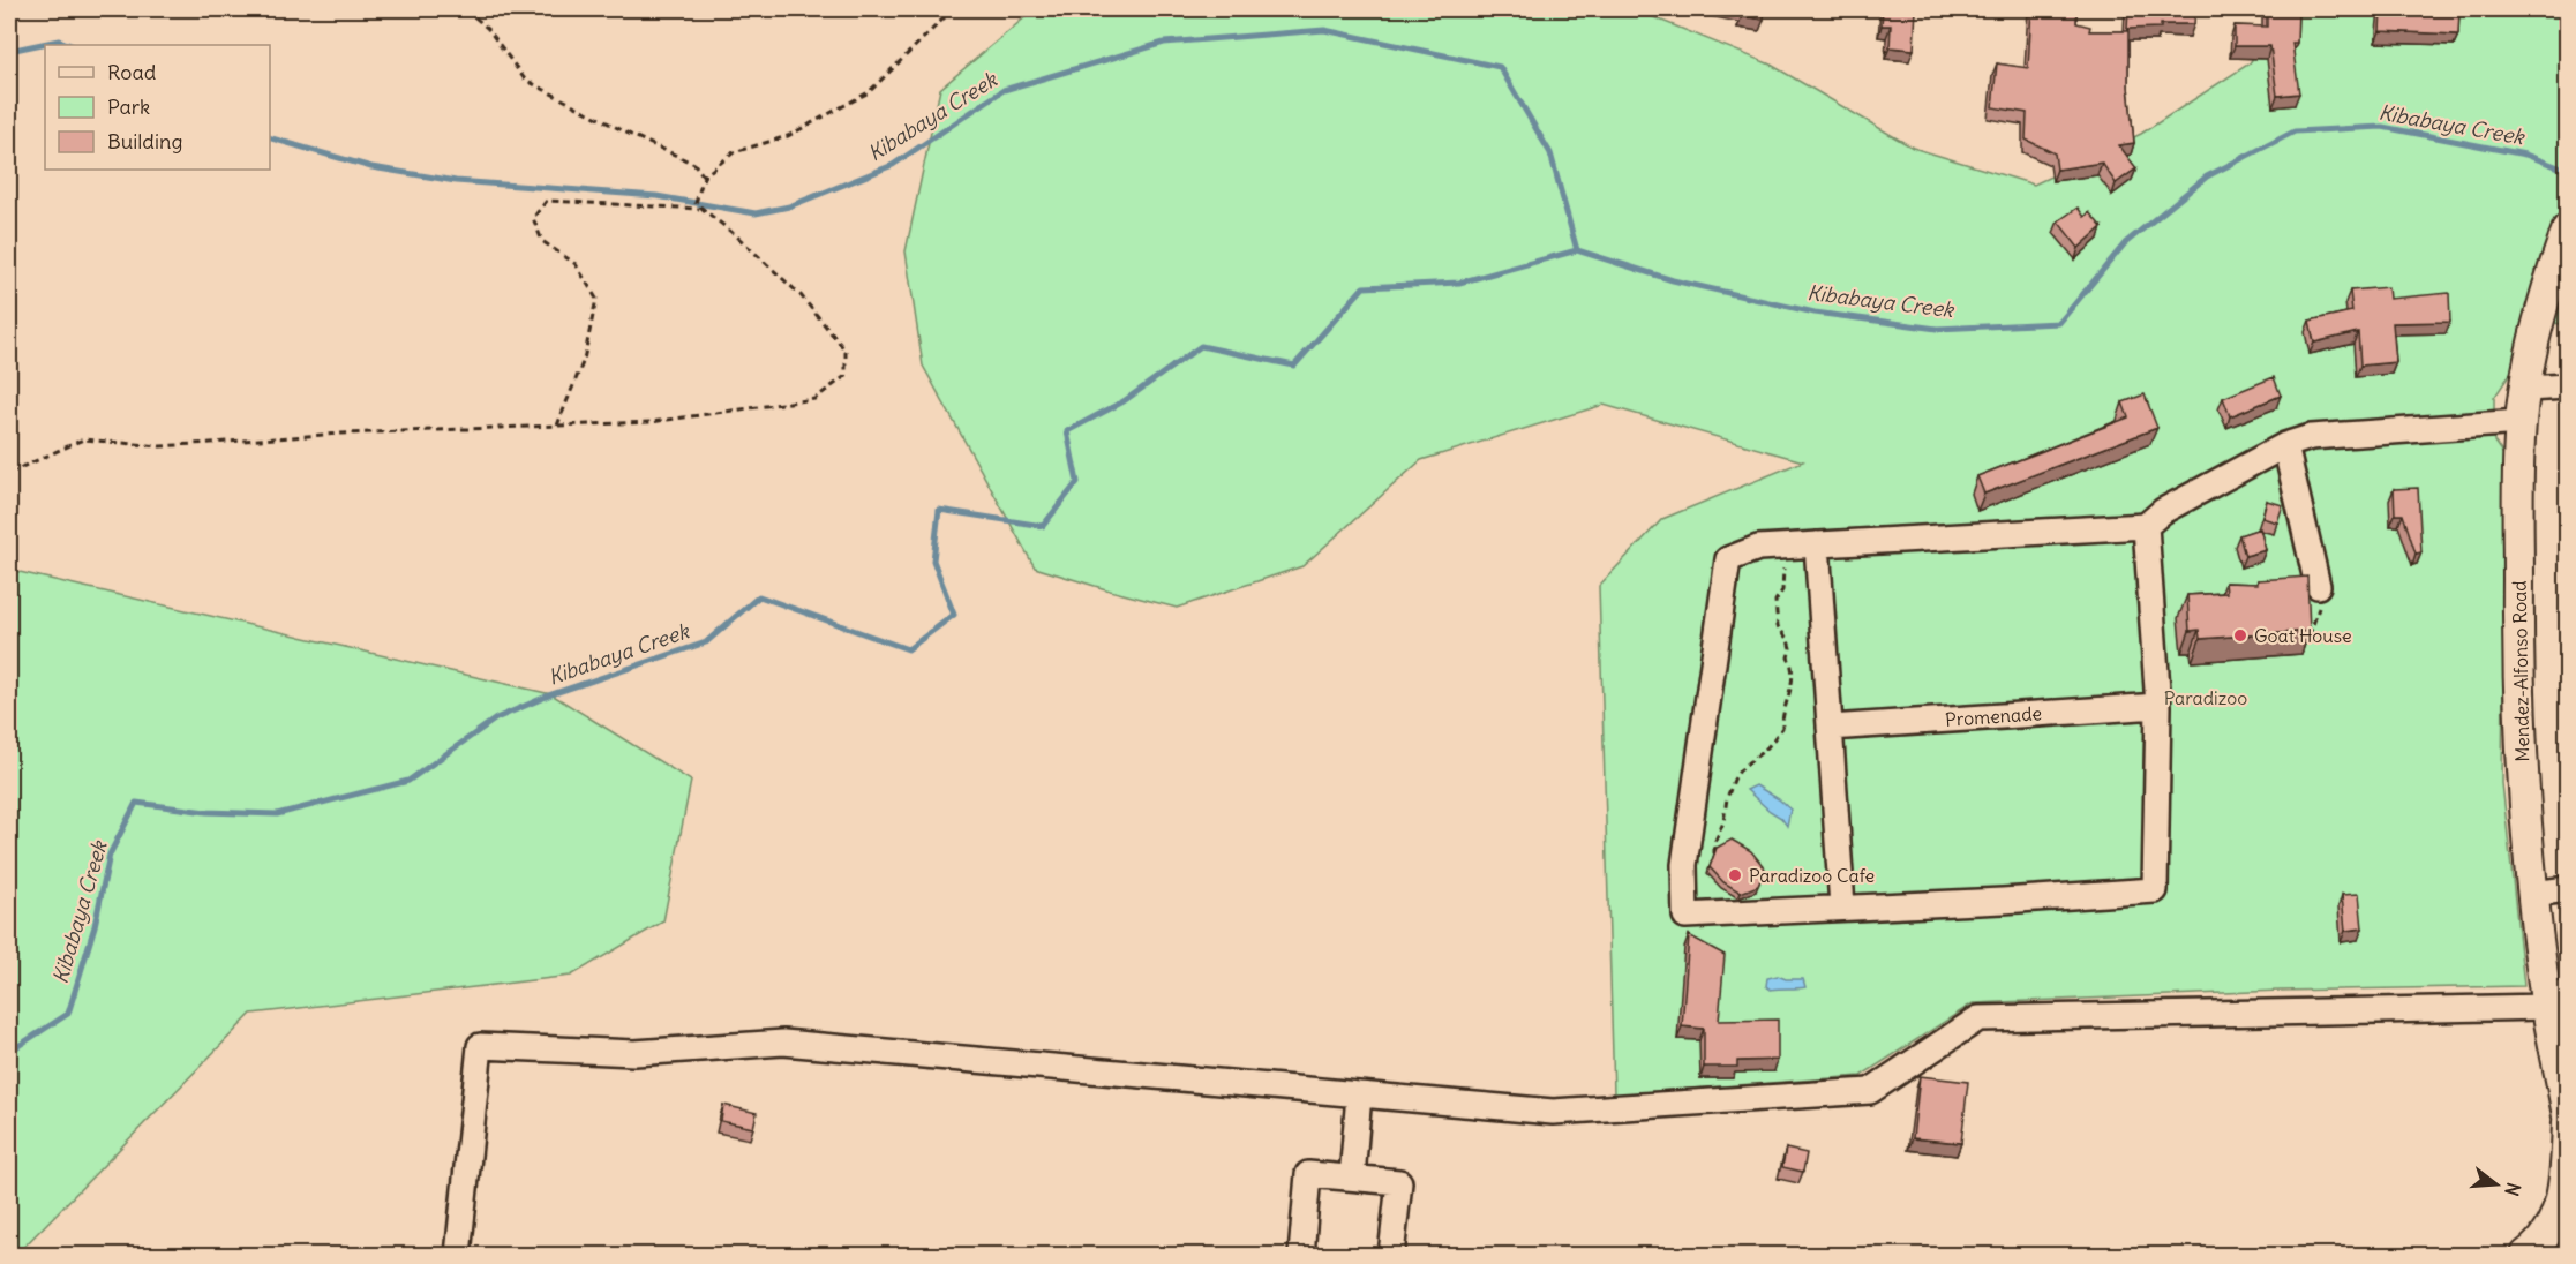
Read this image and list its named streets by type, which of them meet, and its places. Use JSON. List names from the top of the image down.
{
  "streets": {
    "main road": ["Mendez-Alfonso Road"],
    "street": ["Promenade"]
  },
  "water": ["Kibabaya Creek"],
  "parks": ["Paradizoo"],
  "places": ["Goat House", "Paradizoo Cafe"],
  "legend": ["Road", "Park", "Building"],
  "north": "right"
}
